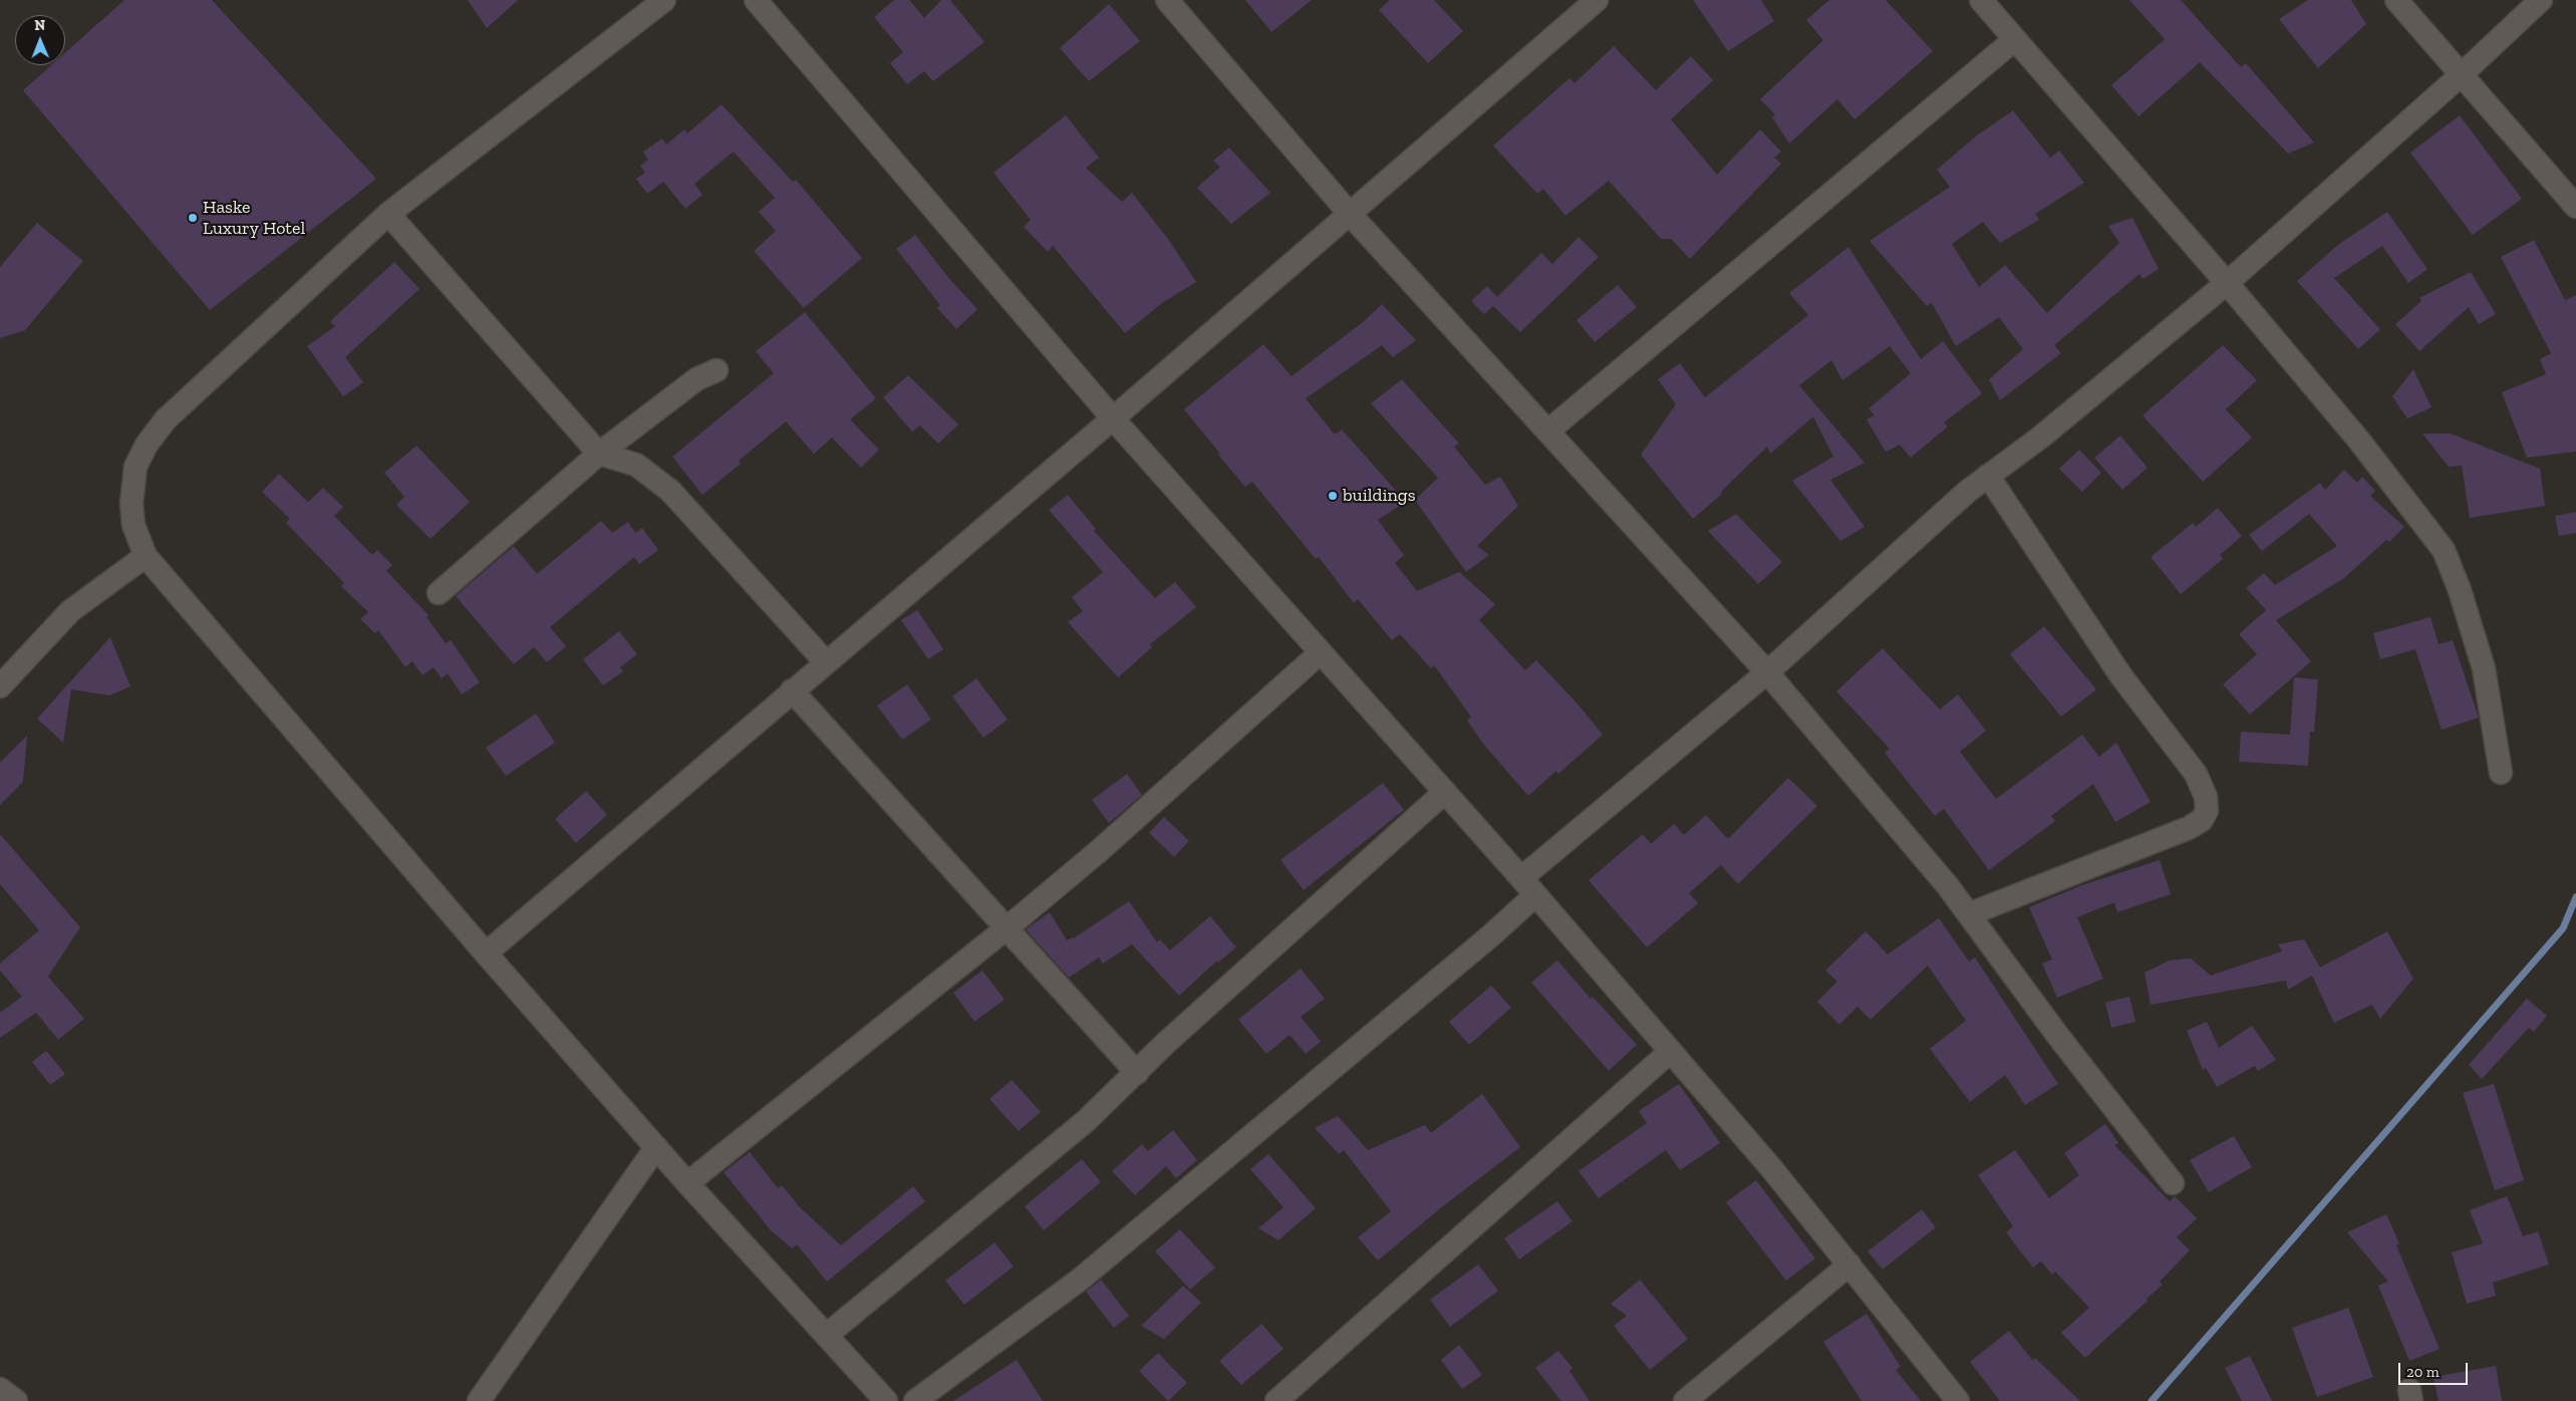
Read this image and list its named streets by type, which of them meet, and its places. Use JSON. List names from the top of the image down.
{
  "places": ["Haske Luxury Hotel", "buildings"],
  "scale_bar": "20 m",
  "north": "top"
}
